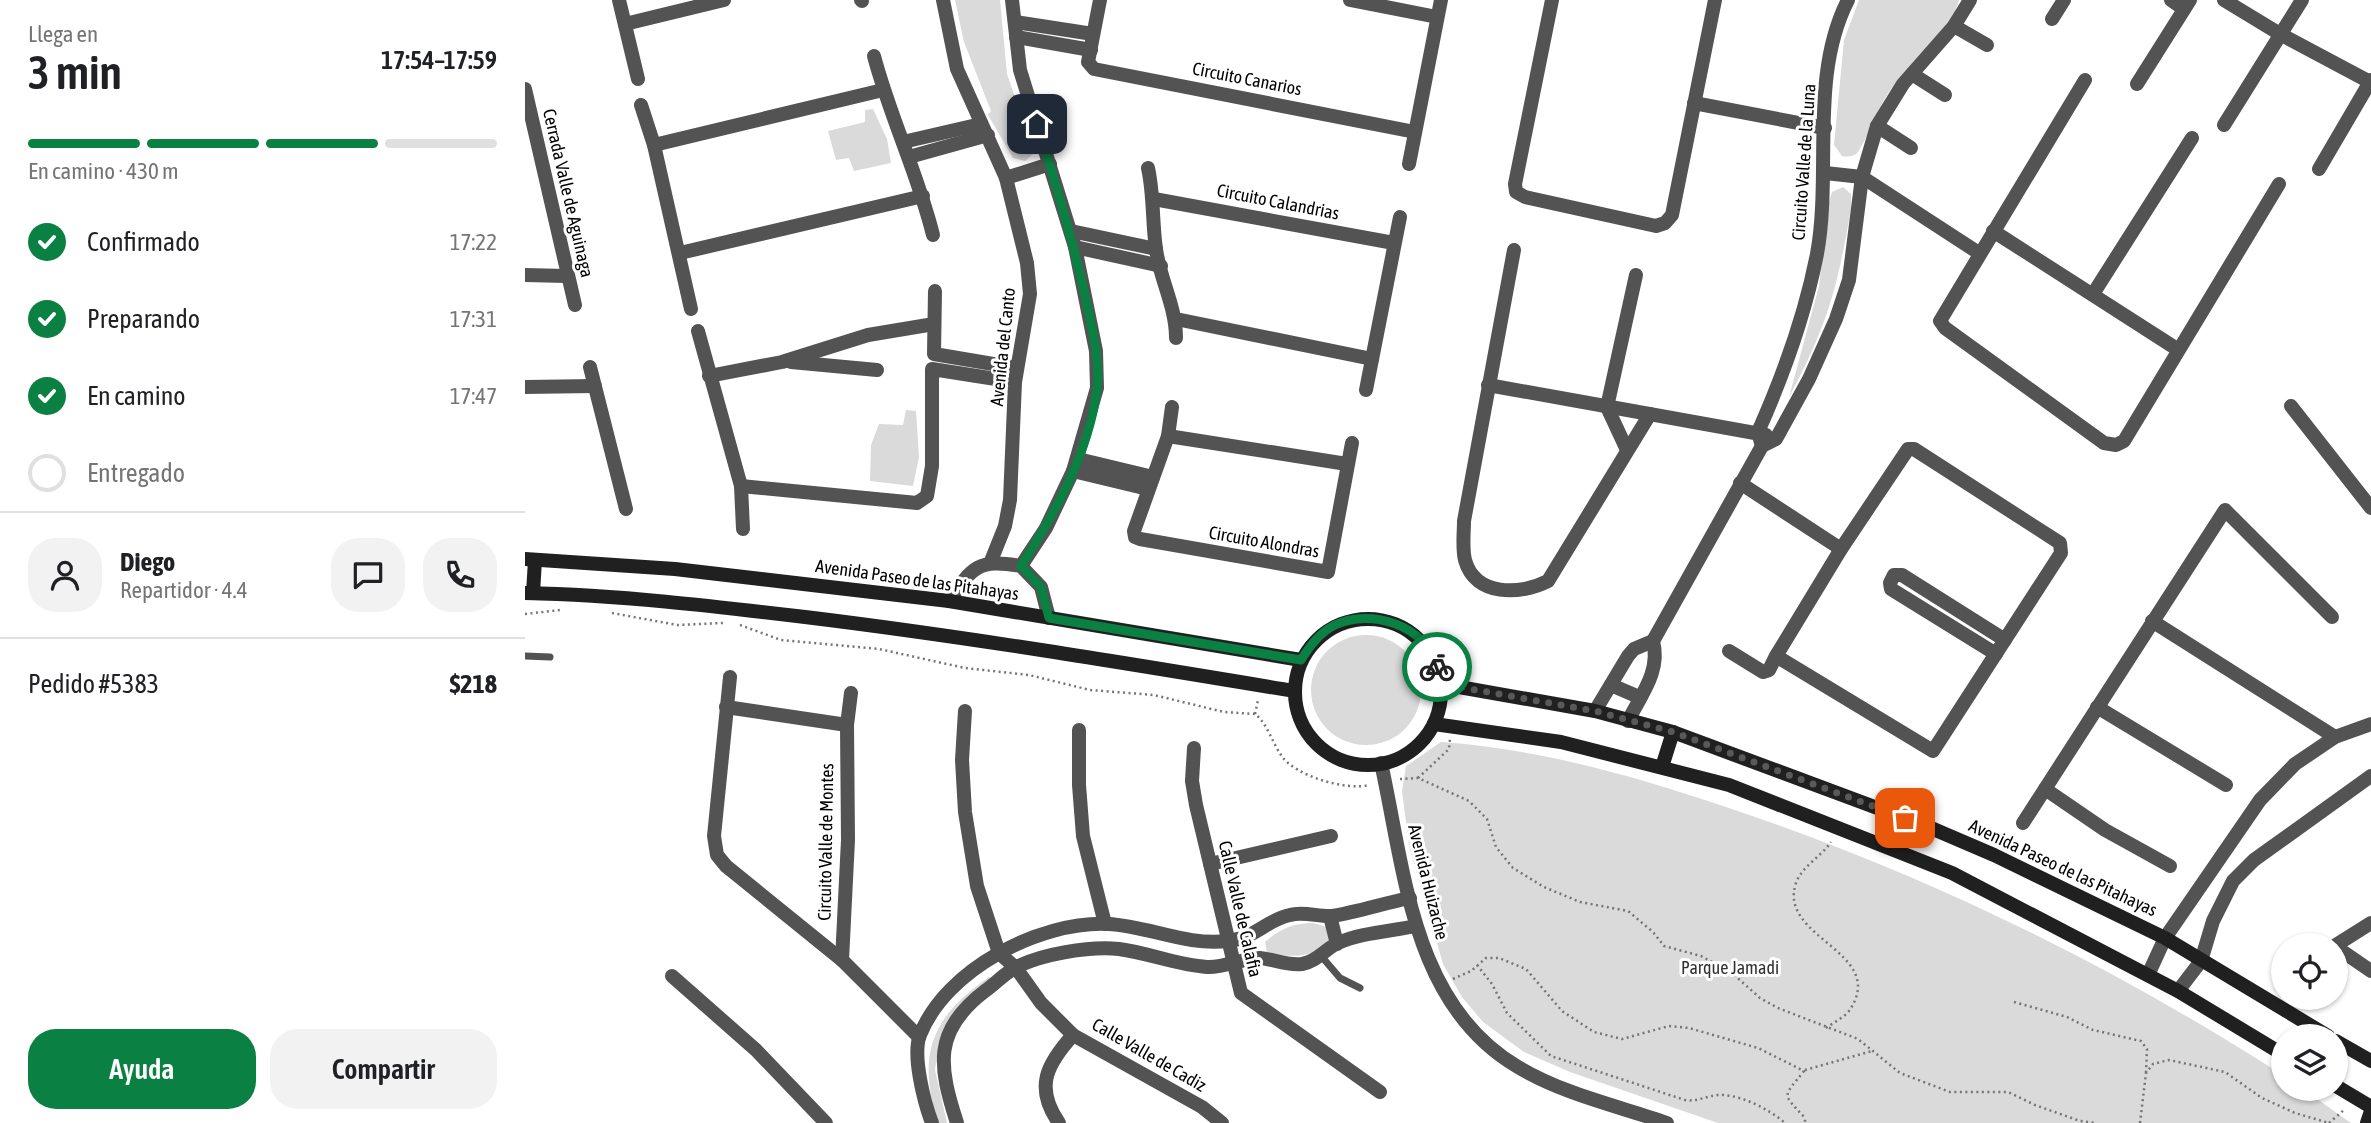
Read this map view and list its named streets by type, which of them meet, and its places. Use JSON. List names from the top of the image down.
{
  "streets": {
    "street": [
      "Circuito Canarios",
      "Circuito Valle de la Luna",
      "Cerrada Valle de Aguinaga",
      "Circuito Calandrias",
      "Avenida del Canto",
      "Circuito Alondras",
      "Avenida Paseo de las Pitahayas",
      "Circuito Valle de Montes",
      "Avenida Huizache",
      "Calle Valle de Calafia",
      "Calle Valle de Cadiz"
    ]
  },
  "crossings": [
    ["Circuito Valle de la Luna", "Avenida Paseo de las Pitahayas"],
    ["Avenida Paseo de las Pitahayas", "Avenida Huizache"]
  ],
  "parks": ["Parque Jamadi"],
  "page": {
    "heading": ["3 min", "Llega en", "17:54–17:59"],
    "panel": [
      "Diego",
      "Repartidor · 4.4",
      "Pedido #5383",
      "$218"
    ],
    "bar": "En camino · 430 m",
    "list": [
      ["Confirmado", "17:22"],
      ["Preparando", "17:31"],
      ["En camino", "17:47"],
      "Entregado"
    ],
    "buttons": ["Ayuda", "Compartir"]
  }
}
